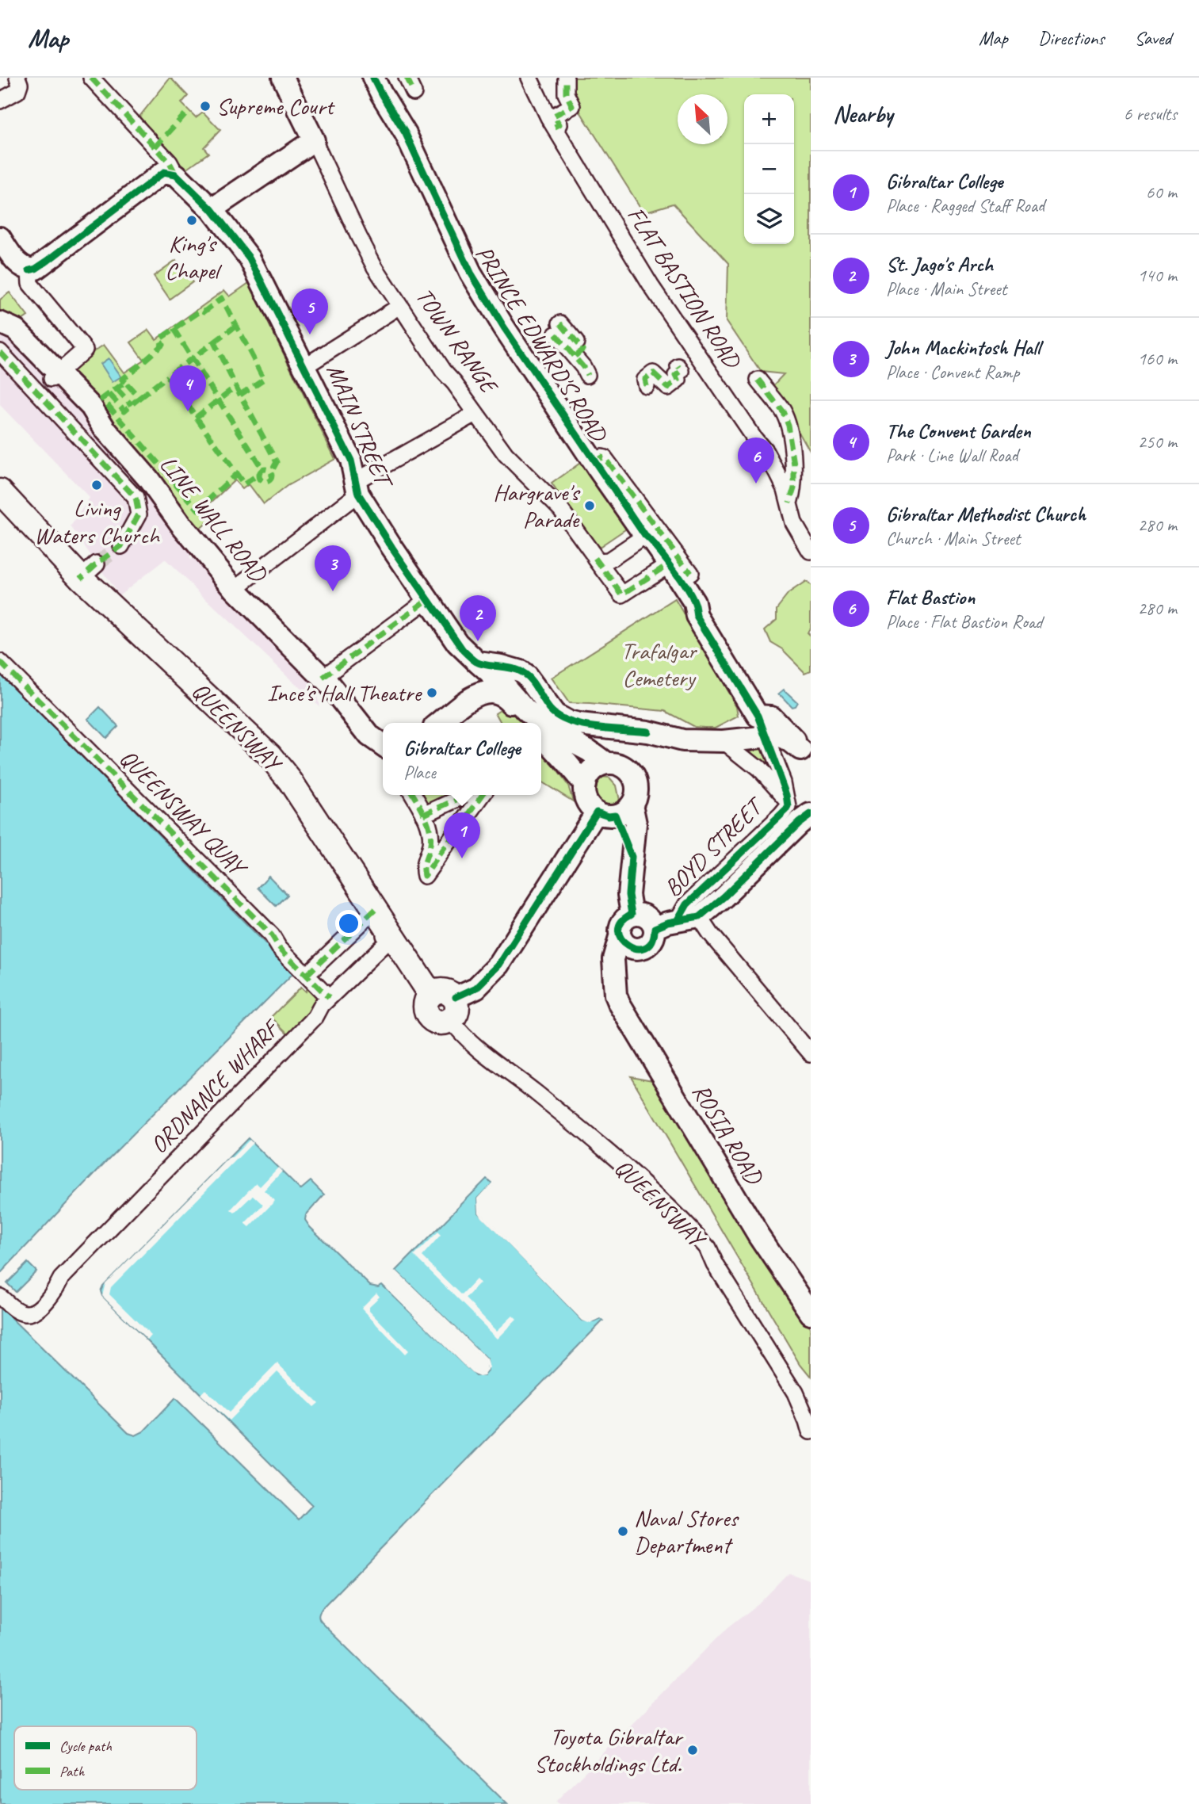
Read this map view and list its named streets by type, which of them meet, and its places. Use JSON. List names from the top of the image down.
{
  "streets": {
    "main road": ["QUEENSWAY"],
    "street": [
      "FLAT BASTION ROAD",
      "TOWN RANGE",
      "PRINCE EDWARD'S ROAD",
      "MAIN STREET",
      "LINE WALL ROAD",
      "QUEENSWAY QUAY",
      "BOYD STREET",
      "ORDNANCE WHARF",
      "ROSIA ROAD"
    ]
  },
  "crossings": [
    ["TOWN RANGE", "PRINCE EDWARD'S ROAD"],
    ["QUEENSWAY", "ORDNANCE WHARF"],
    ["QUEENSWAY QUAY", "ORDNANCE WHARF"],
    ["BOYD STREET", "ROSIA ROAD"]
  ],
  "parks": ["Trafalgar Cemetery"],
  "places": [
    "Supreme Court",
    "King's Chapel",
    "Living Waters Church",
    "Hargrave's Parade",
    "Ince's Hall Theatre",
    "Naval Stores Department",
    "Toyota Gibraltar Stockholdings Ltd."
  ],
  "legend": ["Cycle path", "Path"],
  "north": "top left",
  "page": {
    "header": "Map",
    "nav": ["Map", "Directions", "Saved"],
    "heading": ["Nearby", "6 results"],
    "map_buttons": ["+", "−"],
    "list": [
      {
        "mark": "1",
        "name": "Gibraltar College",
        "note": "Place · Ragged Staff Road",
        "value": "60 m"
      },
      {
        "mark": "2",
        "name": "St. Jago's Arch",
        "note": "Place · Main Street",
        "value": "140 m"
      },
      {
        "mark": "3",
        "name": "John Mackintosh Hall",
        "note": "Place · Convent Ramp",
        "value": "160 m"
      },
      {
        "mark": "4",
        "name": "The Convent Garden",
        "note": "Park · Line Wall Road",
        "value": "250 m"
      },
      {
        "mark": "5",
        "name": "Gibraltar Methodist Church",
        "note": "Church · Main Street",
        "value": "280 m"
      },
      {
        "mark": "6",
        "name": "Flat Bastion",
        "note": "Place · Flat Bastion Road",
        "value": "280 m"
      }
    ],
    "pins": [
      "5",
      "4",
      "6",
      "3",
      "2",
      "1"
    ],
    "popup": ["Gibraltar College", "Place"]
  }
}
